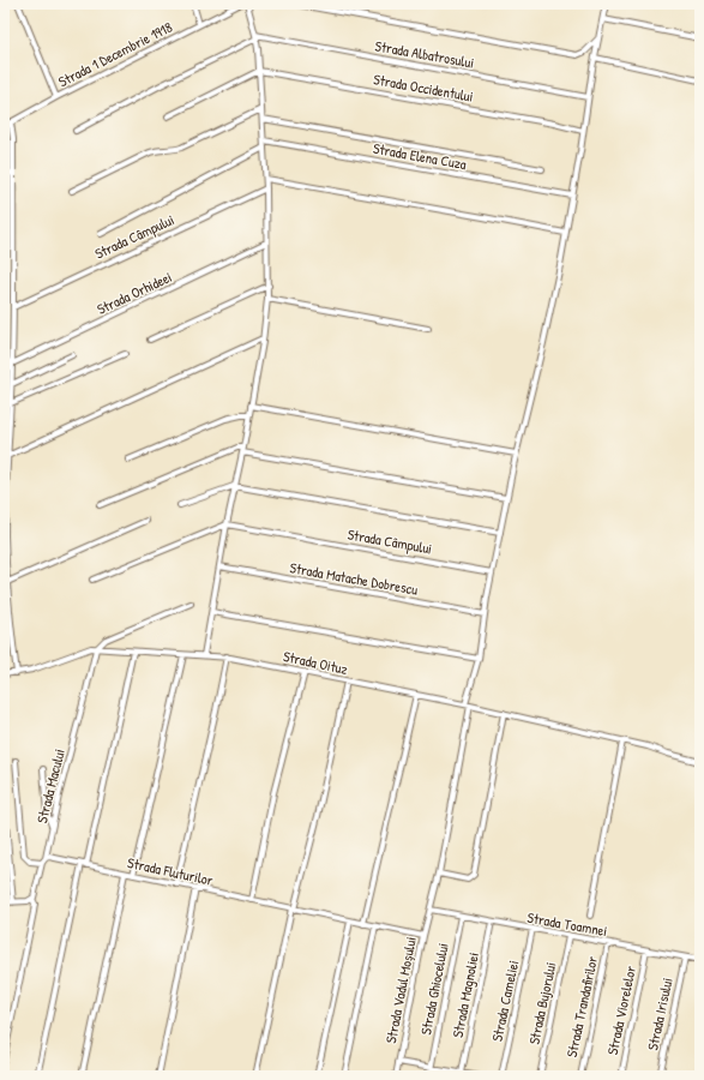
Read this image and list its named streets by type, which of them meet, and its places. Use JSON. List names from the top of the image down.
{
  "streets": {
    "street": [
      "Strada 1 Decembrie 1918",
      "Strada Albatrosului",
      "Strada Occidentului",
      "Strada Elena Cuza",
      "Strada Câmpului",
      "Strada Orhideei",
      "Strada Matache Dobrescu",
      "Strada Oituz",
      "Strada Macului",
      "Strada Fluturilor",
      "Strada Toamnei",
      "Strada Ghiocelului",
      "Strada Vadul Moșului",
      "Strada Magnoliei",
      "Strada Cameliei",
      "Strada Bujorului",
      "Strada Trandafirilor",
      "Strada Viorelelor",
      "Strada Irisului"
    ]
  },
  "crossings": [
    ["Strada Albatrosului", "Strada Vadul Moșului"],
    ["Strada Occidentului", "Strada Vadul Moșului"],
    ["Strada Elena Cuza", "Strada Vadul Moșului"],
    ["Strada Câmpului", "Strada Vadul Moșului"],
    ["Strada Matache Dobrescu", "Strada Vadul Moșului"],
    ["Strada Oituz", "Strada Macului"],
    ["Strada Oituz", "Strada Vadul Moșului"],
    ["Strada Macului", "Strada Fluturilor"],
    ["Strada Fluturilor", "Strada Vadul Moșului"],
    ["Strada Toamnei", "Strada Ghiocelului"],
    ["Strada Toamnei", "Strada Vadul Moșului"],
    ["Strada Toamnei", "Strada Magnoliei"],
    ["Strada Toamnei", "Strada Cameliei"],
    ["Strada Toamnei", "Strada Bujorului"],
    ["Strada Toamnei", "Strada Trandafirilor"],
    ["Strada Toamnei", "Strada Viorelelor"],
    ["Strada Toamnei", "Strada Irisului"]
  ]
}
